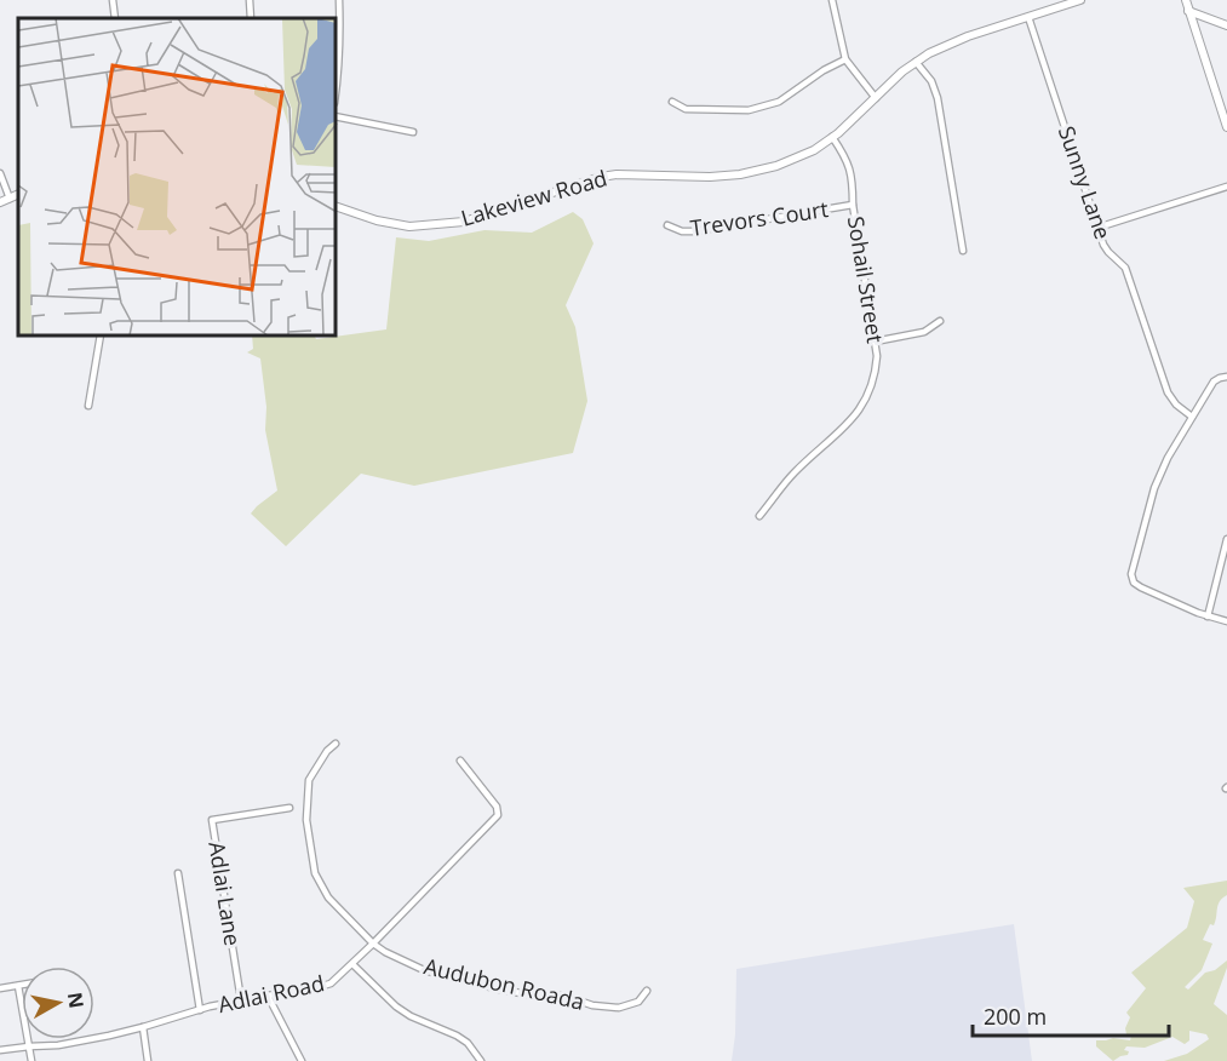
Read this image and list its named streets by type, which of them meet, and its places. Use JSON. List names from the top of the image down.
{
  "streets": {
    "street": [
      "Sunny Lane",
      "Lakeview Road",
      "Trevors Court",
      "Sohail Street",
      "Adlai Lane",
      "Audubon Roada",
      "Adlai Road"
    ]
  },
  "crossings": [
    ["Sunny Lane", "Lakeview Road"],
    ["Lakeview Road", "Sohail Street"],
    ["Trevors Court", "Sohail Street"],
    ["Adlai Lane", "Adlai Road"],
    ["Audubon Roada", "Adlai Road"]
  ],
  "scale_bar": "200 m",
  "north": "right"
}
